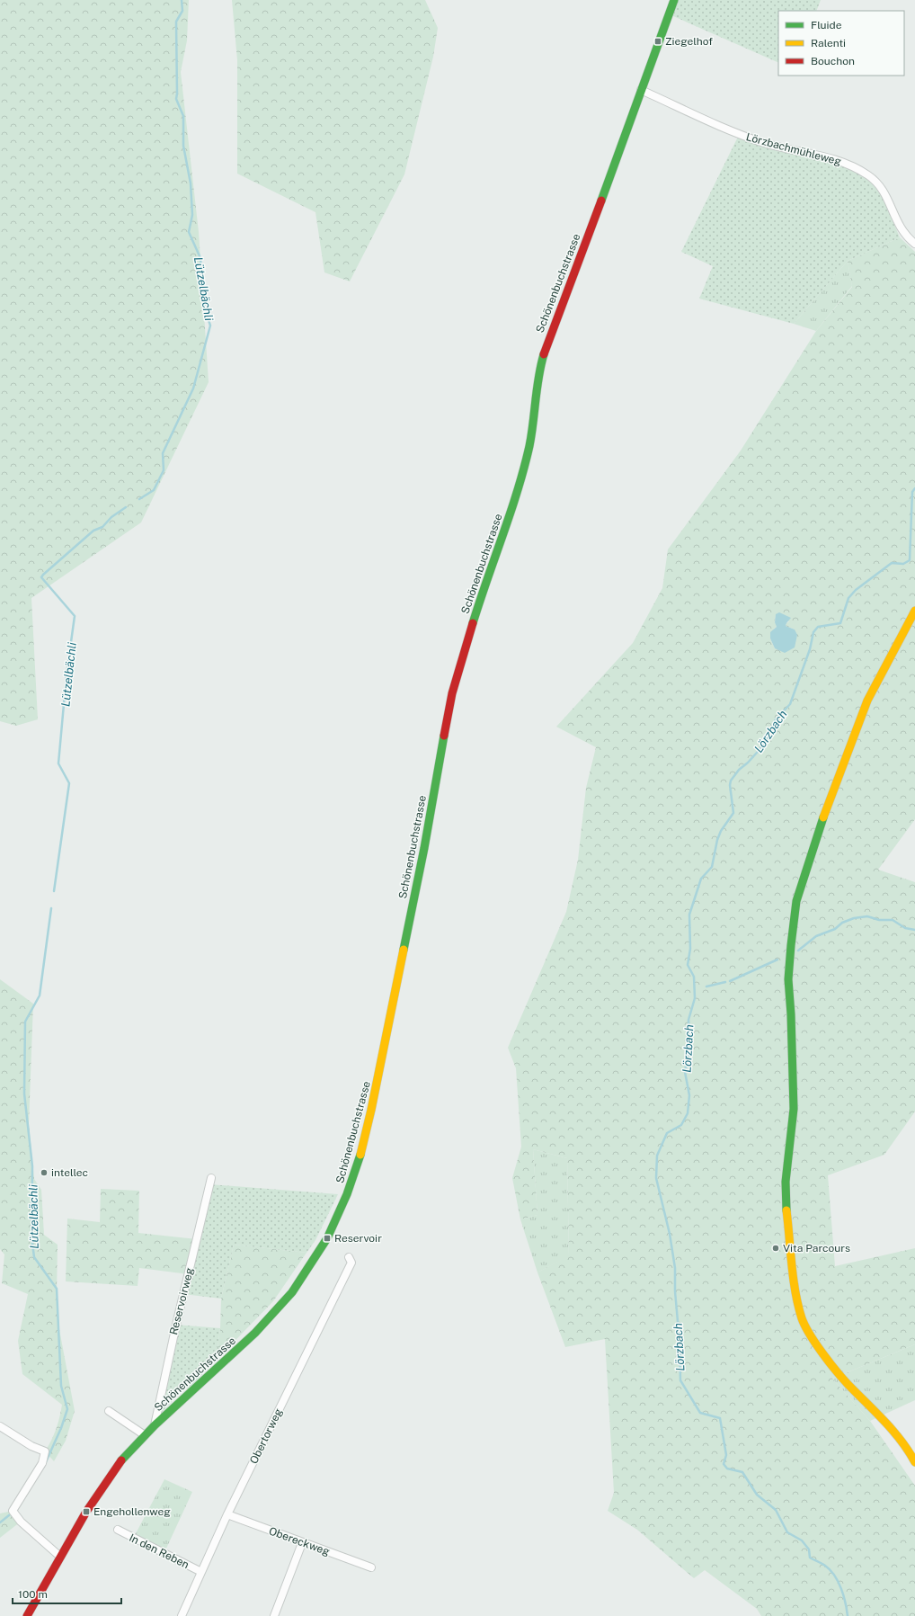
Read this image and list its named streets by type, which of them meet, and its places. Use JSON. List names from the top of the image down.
{
  "streets": {
    "street": [
      "Lörzbachmühleweg",
      "Schönenbuchstrasse",
      "Reservoirweg",
      "Obertorweg",
      "Obereckweg",
      "In den Reben"
    ]
  },
  "crossings": [
    ["Lörzbachmühleweg", "Schönenbuchstrasse"],
    ["Schönenbuchstrasse", "Reservoirweg"],
    ["Obertorweg", "Obereckweg"],
    ["Obertorweg", "In den Reben"]
  ],
  "water": ["Lützelbächli", "Lörzbach"],
  "places": {
    "transit": ["Ziegelhof", "Reservoir", "Engehollenweg"],
    "other": ["intellec", "Vita Parcours"]
  },
  "legend": ["Fluide", "Ralenti", "Bouchon"],
  "scale_bar": "100 m"
}
